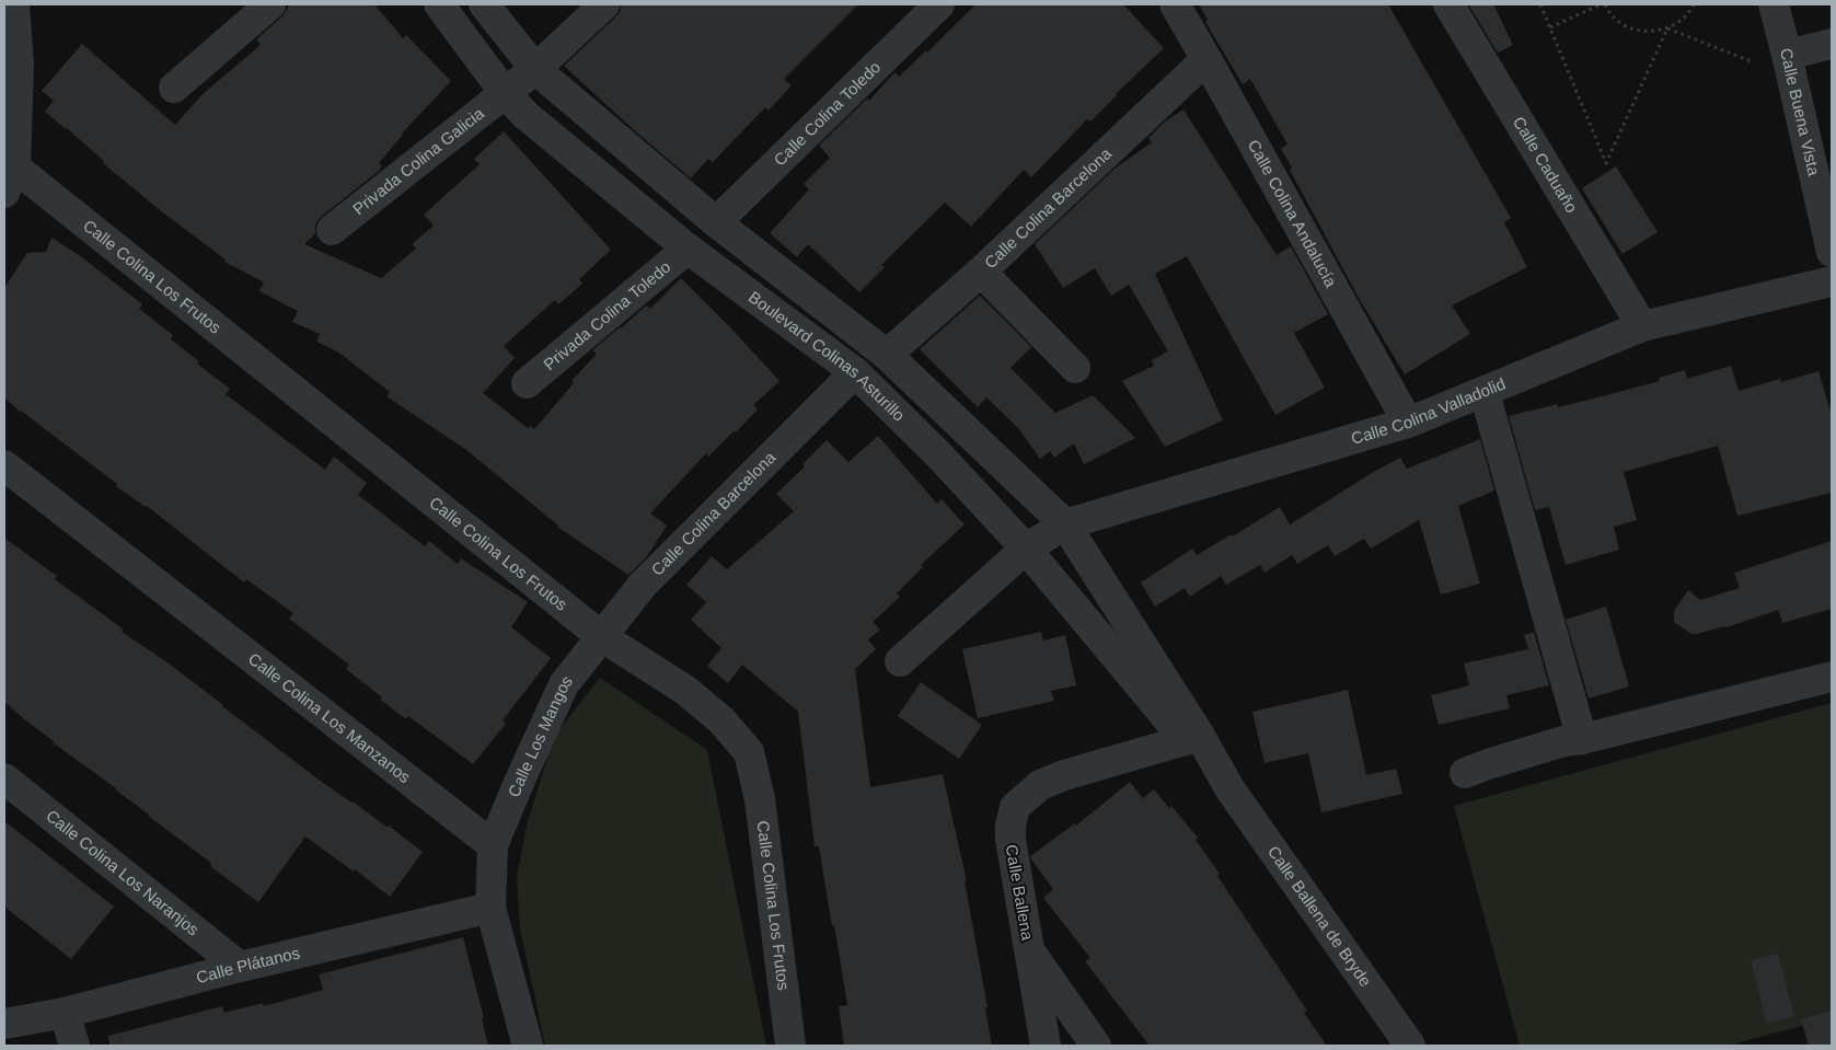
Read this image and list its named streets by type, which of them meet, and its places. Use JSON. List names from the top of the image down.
{
  "streets": {
    "street": [
      "Calle Buena Vista",
      "Calle Colina Toledo",
      "Privada Colina Galicia",
      "Calle Caduaño",
      "Calle Colina Barcelona",
      "Calle Colina Andalucía",
      "Calle Colina Los Frutos",
      "Privada Colina Toledo",
      "Boulevard Colinas Asturillo",
      "Calle Colina Valladolid",
      "Calle Colina Los Manzanos",
      "Calle Los Mangos",
      "Calle Colina Los Naranjos",
      "Calle Ballena",
      "Calle Ballena de Bryde",
      "Calle Plátanos"
    ]
  },
  "crossings": [
    ["Privada Colina Galicia", "Boulevard Colinas Asturillo"],
    ["Calle Caduaño", "Calle Colina Valladolid"],
    ["Calle Colina Barcelona", "Calle Colina Andalucía"],
    ["Calle Colina Barcelona", "Calle Colina Los Frutos"],
    ["Calle Colina Barcelona", "Boulevard Colinas Asturillo"],
    ["Calle Colina Barcelona", "Calle Los Mangos"],
    ["Calle Colina Andalucía", "Calle Colina Valladolid"],
    ["Calle Colina Los Frutos", "Calle Los Mangos"],
    ["Privada Colina Toledo", "Boulevard Colinas Asturillo"],
    ["Boulevard Colinas Asturillo", "Calle Colina Valladolid"],
    ["Boulevard Colinas Asturillo", "Calle Ballena"],
    ["Boulevard Colinas Asturillo", "Calle Ballena de Bryde"],
    ["Calle Colina Los Manzanos", "Calle Los Mangos"],
    ["Calle Colina Los Naranjos", "Calle Plátanos"],
    ["Calle Ballena", "Calle Ballena de Bryde"]
  ]
}
